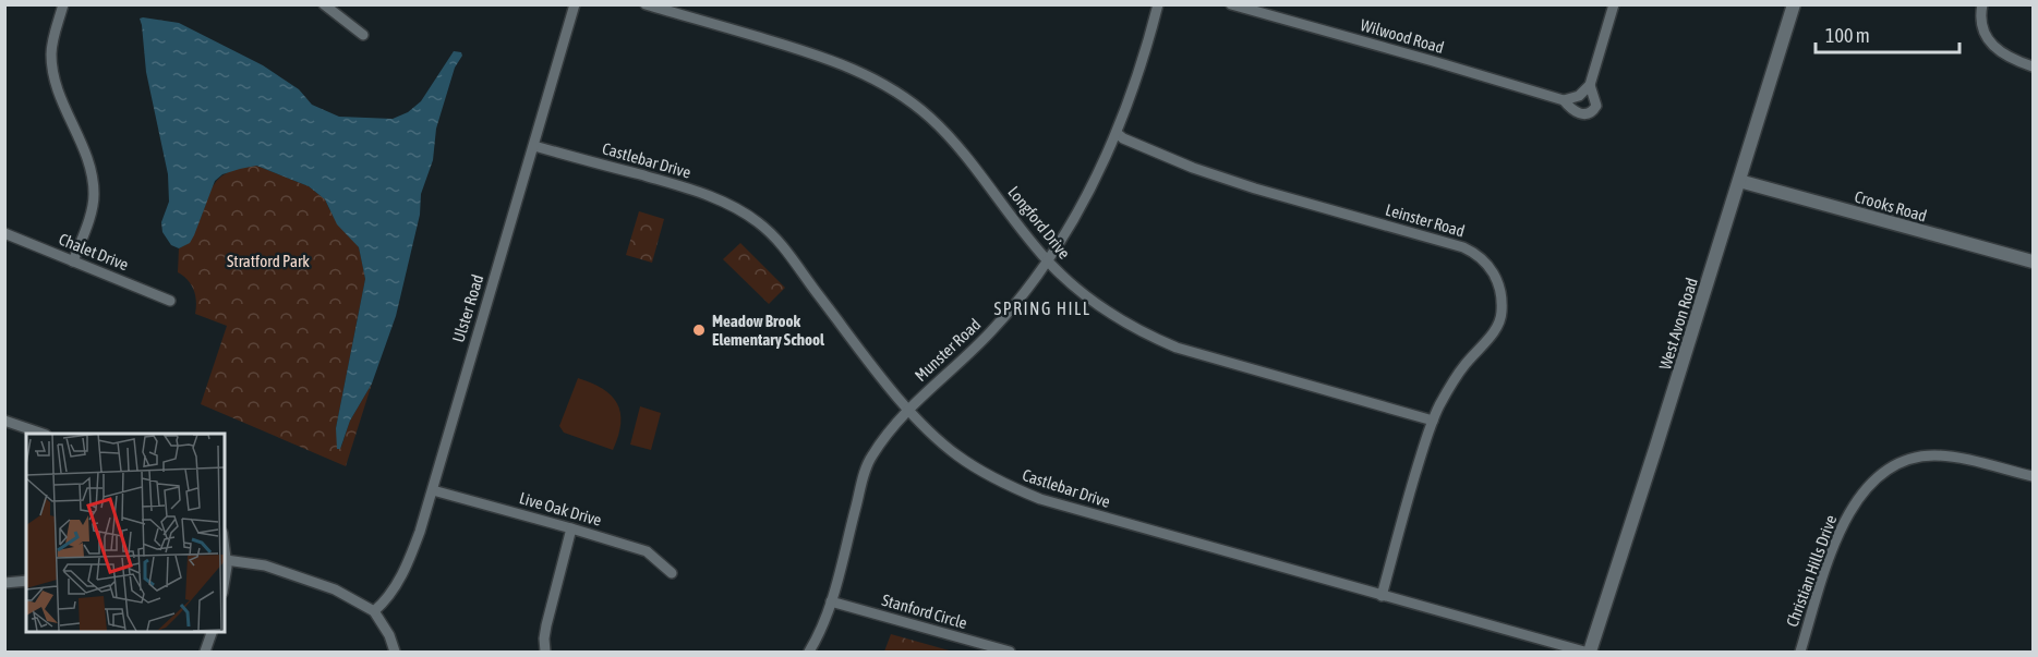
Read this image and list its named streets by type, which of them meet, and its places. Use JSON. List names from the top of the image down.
{
  "streets": {
    "street": [
      "Wilwood Road",
      "Castlebar Drive",
      "Crooks Road",
      "Leinster Road",
      "Longford Drive",
      "Chalet Drive",
      "Ulster Road",
      "West Avon Road",
      "Munster Road",
      "Live Oak Drive",
      "Christian Hills Drive",
      "Stanford Circle"
    ]
  },
  "crossings": [
    ["Castlebar Drive", "Leinster Road"],
    ["Castlebar Drive", "Ulster Road"],
    ["Castlebar Drive", "Munster Road"],
    ["Crooks Road", "West Avon Road"],
    ["Leinster Road", "Longford Drive"],
    ["Leinster Road", "Munster Road"],
    ["Longford Drive", "Munster Road"],
    ["Ulster Road", "Live Oak Drive"],
    ["Munster Road", "Stanford Circle"]
  ],
  "districts": ["SPRING HILL"],
  "parks": ["Stratford Park"],
  "places": ["Meadow Brook Elementary School"],
  "scale_bar": "100 m"
}
